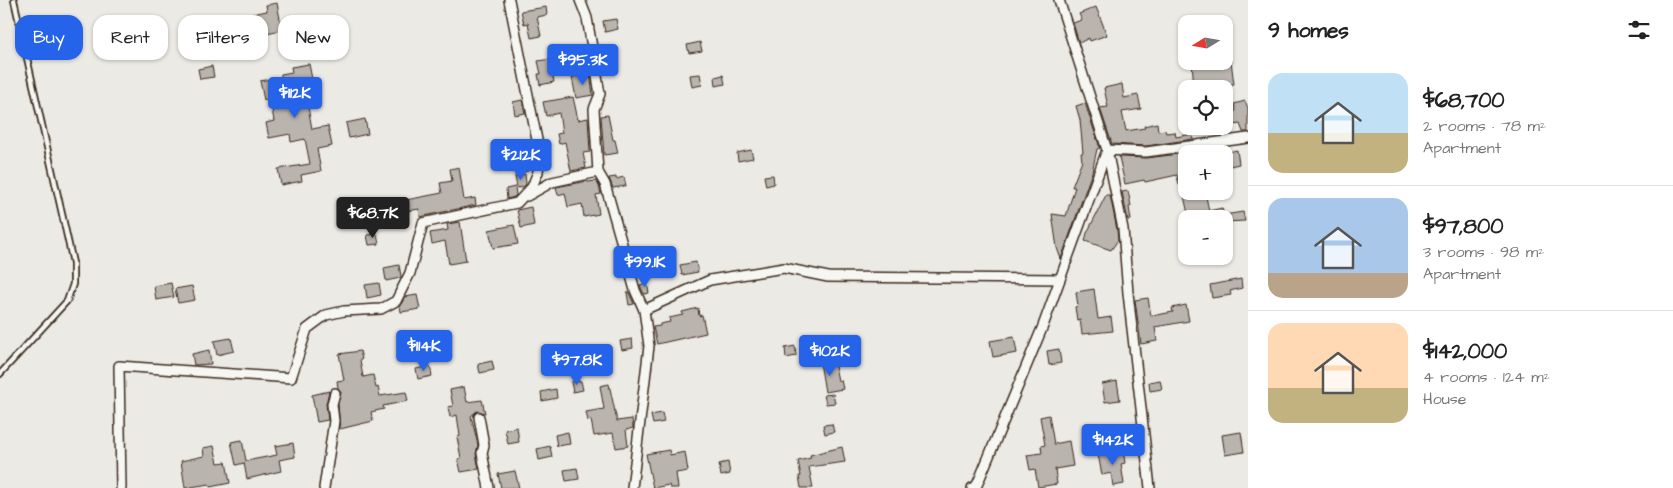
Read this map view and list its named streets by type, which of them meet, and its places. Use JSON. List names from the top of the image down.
{
  "north": "left",
  "page": {
    "heading": "9 homes",
    "map_buttons": ["+", "−"],
    "chip": [
      "Buy",
      "Rent",
      "Filters",
      "New"
    ],
    "price": [
      "$95.3K",
      "$112K",
      "$212K",
      "$68.7K",
      "$99.1K",
      "$114K",
      "$102K",
      "$97.8K",
      "$142K"
    ],
    "list": [
      {
        "name": "$68,700",
        "note": "2 rooms · 78 m² · Apartment"
      },
      {
        "name": "$97,800",
        "note": "3 rooms · 98 m² · Apartment"
      },
      {
        "name": "$142,000",
        "note": "4 rooms · 124 m² · House"
      }
    ]
  }
}
